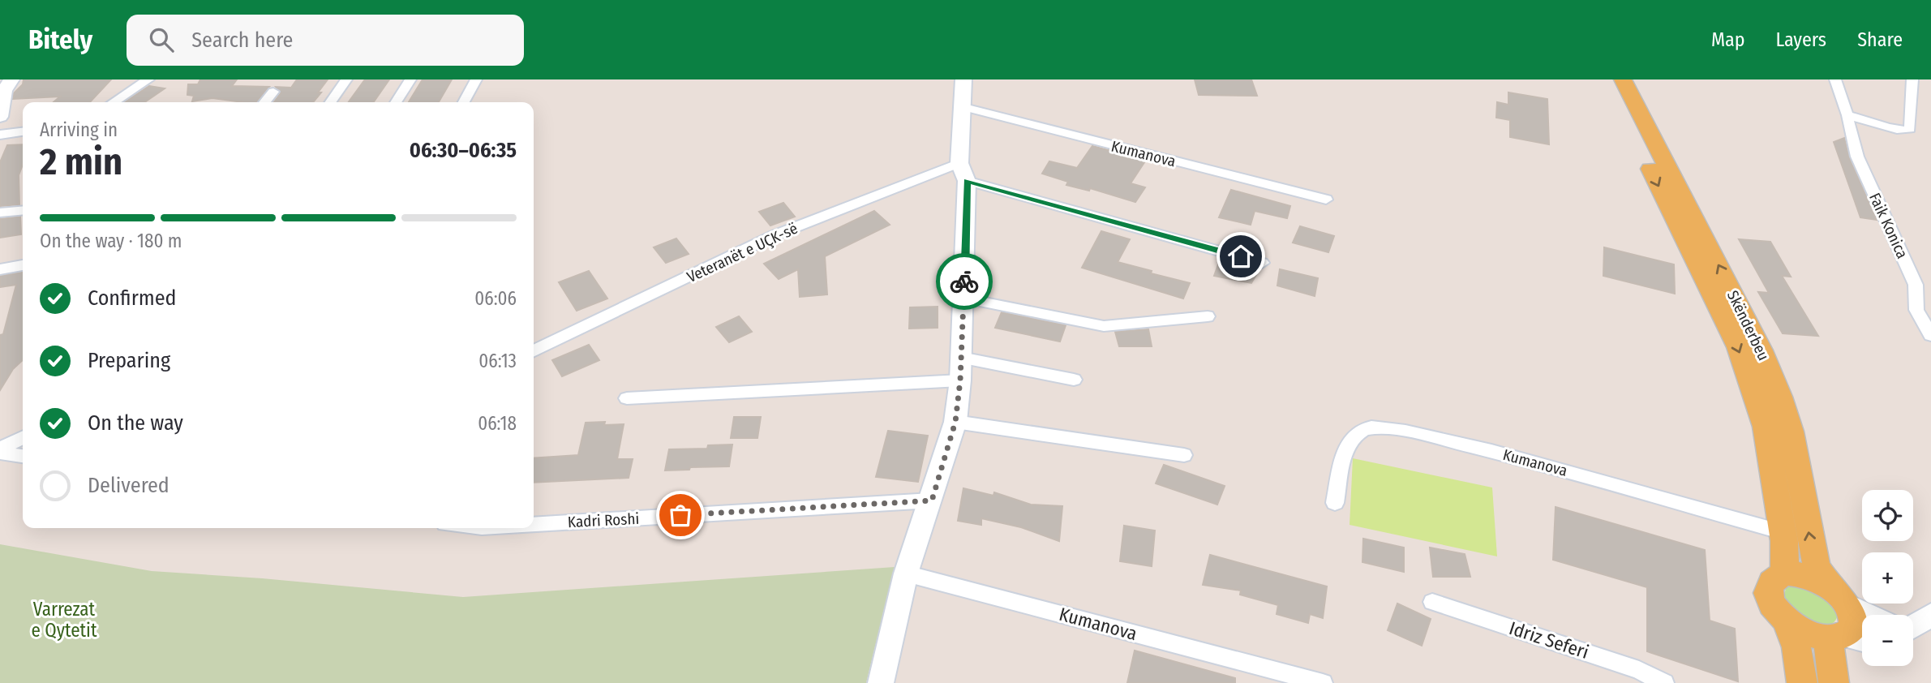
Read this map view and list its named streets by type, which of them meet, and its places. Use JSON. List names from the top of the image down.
{
  "streets": {
    "main road": ["Skënderbeu"],
    "street": [
      "Kumanova",
      "Faik Konica",
      "Veteranët e UÇK-së",
      "Kadri Roshi",
      "Idriz Seferi"
    ]
  },
  "crossings": [
    ["Kumanova", "Skënderbeu"]
  ],
  "parks": ["Varrezat e Qytetit"],
  "page": {
    "header": "Bitely",
    "search": "Search here",
    "nav": ["Map", "Layers", "Share"],
    "heading": ["2 min", "Arriving in", "06:30–06:35"],
    "bar": "On the way · 180 m",
    "list": [
      ["Confirmed", "06:06"],
      ["Preparing", "06:13"],
      ["On the way", "06:18"],
      "Delivered"
    ],
    "map_buttons": ["+", "−"]
  }
}
